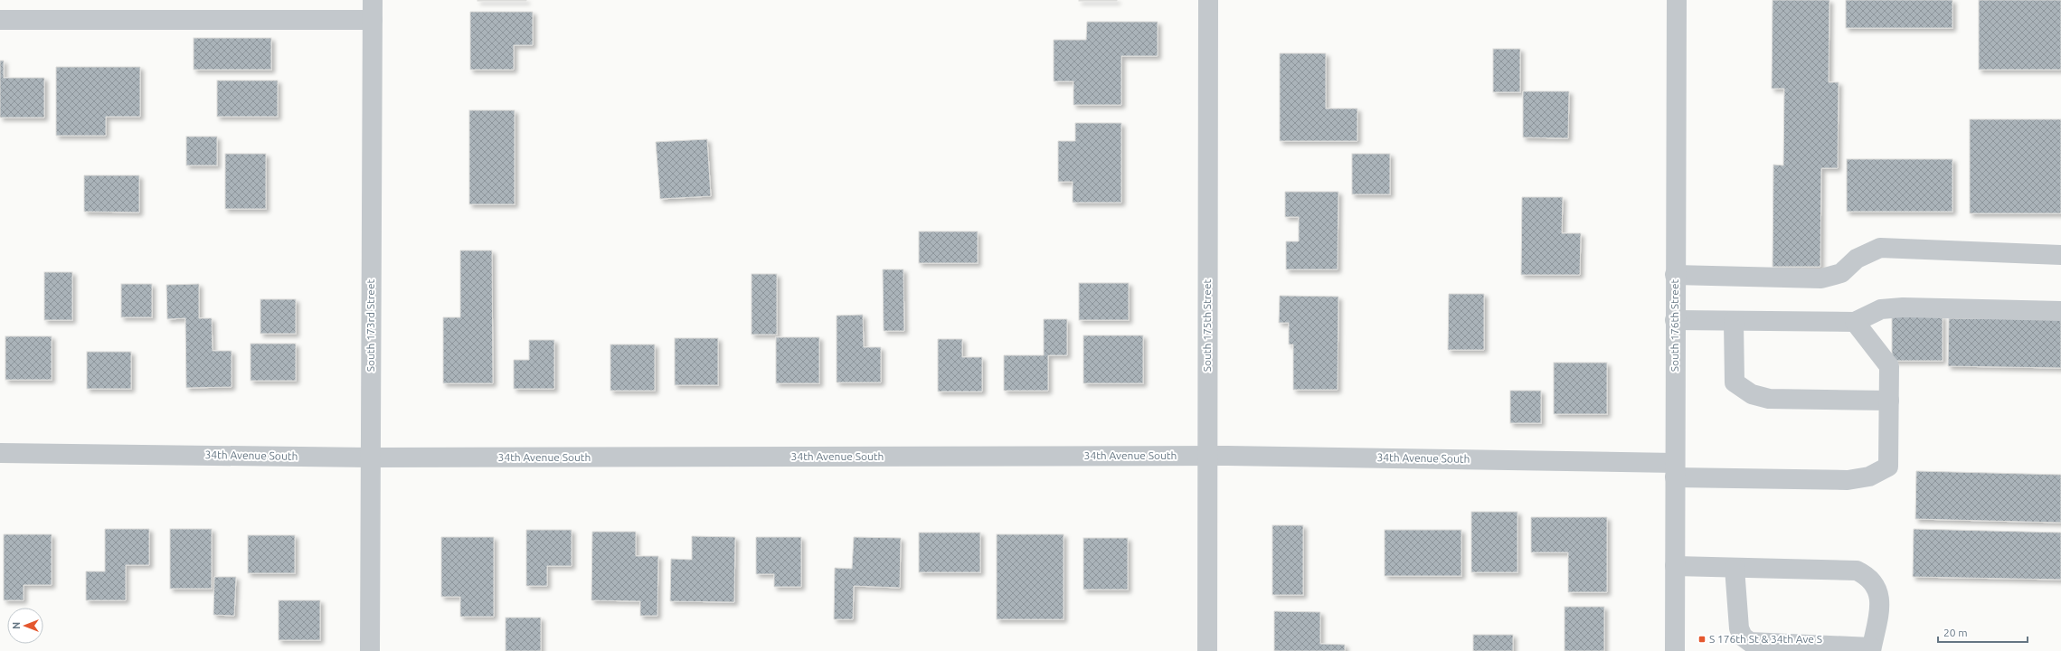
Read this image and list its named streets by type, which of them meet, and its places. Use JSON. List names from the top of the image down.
{
  "streets": {
    "street": [
      "South 173rd Street",
      "South 175th Street",
      "South 176th Street",
      "34th Avenue South"
    ]
  },
  "crossings": [
    ["South 173rd Street", "34th Avenue South"],
    ["South 175th Street", "34th Avenue South"],
    ["South 176th Street", "34th Avenue South"]
  ],
  "places": {
    "transit": ["S 176th St & 34th Ave S"]
  },
  "scale_bar": "20 m",
  "north": "left"
}
